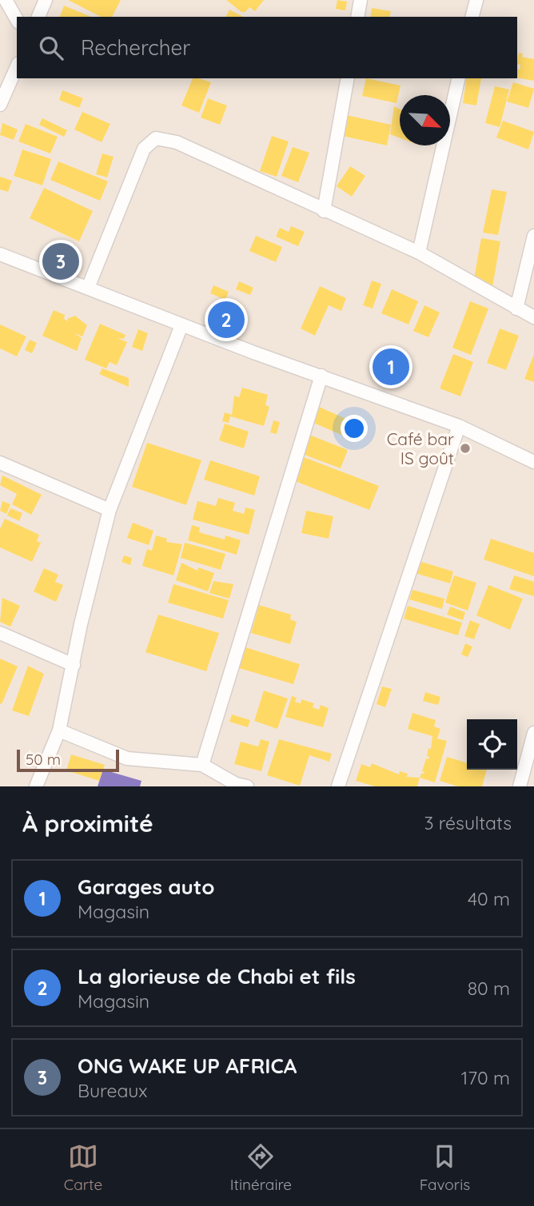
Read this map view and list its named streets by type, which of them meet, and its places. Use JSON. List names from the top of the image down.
{
  "places": ["Café bar IS goût"],
  "scale_bar": "50 m",
  "north": "bottom right",
  "page": {
    "search": "Rechercher",
    "pins": ["3", "2", "1"],
    "scale": "50 m",
    "heading": ["À proximité", "3 résultats"],
    "list": [
      {
        "mark": "1",
        "name": "Garages auto",
        "note": "Magasin",
        "value": "40 m"
      },
      {
        "mark": "2",
        "name": "La glorieuse de Chabi et fils",
        "note": "Magasin",
        "value": "80 m"
      },
      {
        "mark": "3",
        "name": "ONG WAKE UP AFRICA",
        "note": "Bureaux",
        "value": "170 m"
      }
    ],
    "nav": ["Carte", "Itinéraire", "Favoris"]
  }
}
